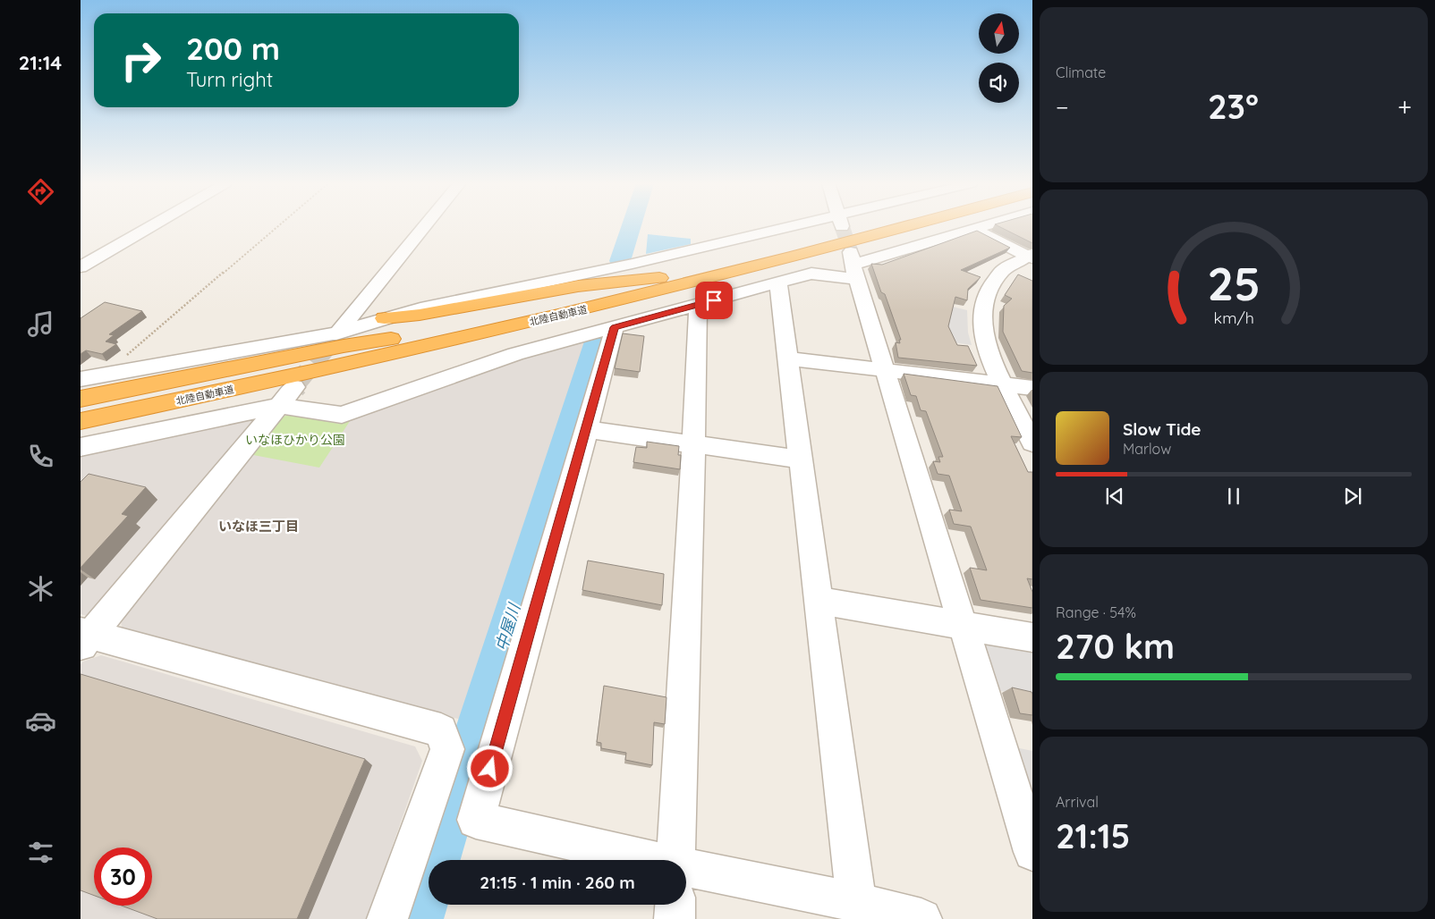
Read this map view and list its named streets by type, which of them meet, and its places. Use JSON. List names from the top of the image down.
{
  "streets": {
    "highway": ["北陸自動車道"]
  },
  "districts": ["いなほ三丁目"],
  "water": ["中屋川"],
  "parks": ["いなほひかり公園"],
  "north": "top",
  "page": {
    "tabs": "21:14",
    "tile": [
      "Climate",
      ["Range · 54%", "270 km"],
      ["Arrival", "21:15"]
    ],
    "turn": ["200 m", "Turn right"],
    "heat": ["−", "23°", "+"],
    "song": ["Slow Tide", "Marlow"],
    "limit": "30",
    "trip": "21:15 · 1 min · 260 m",
    "gauge": ["25", "km/h"]
  }
}
